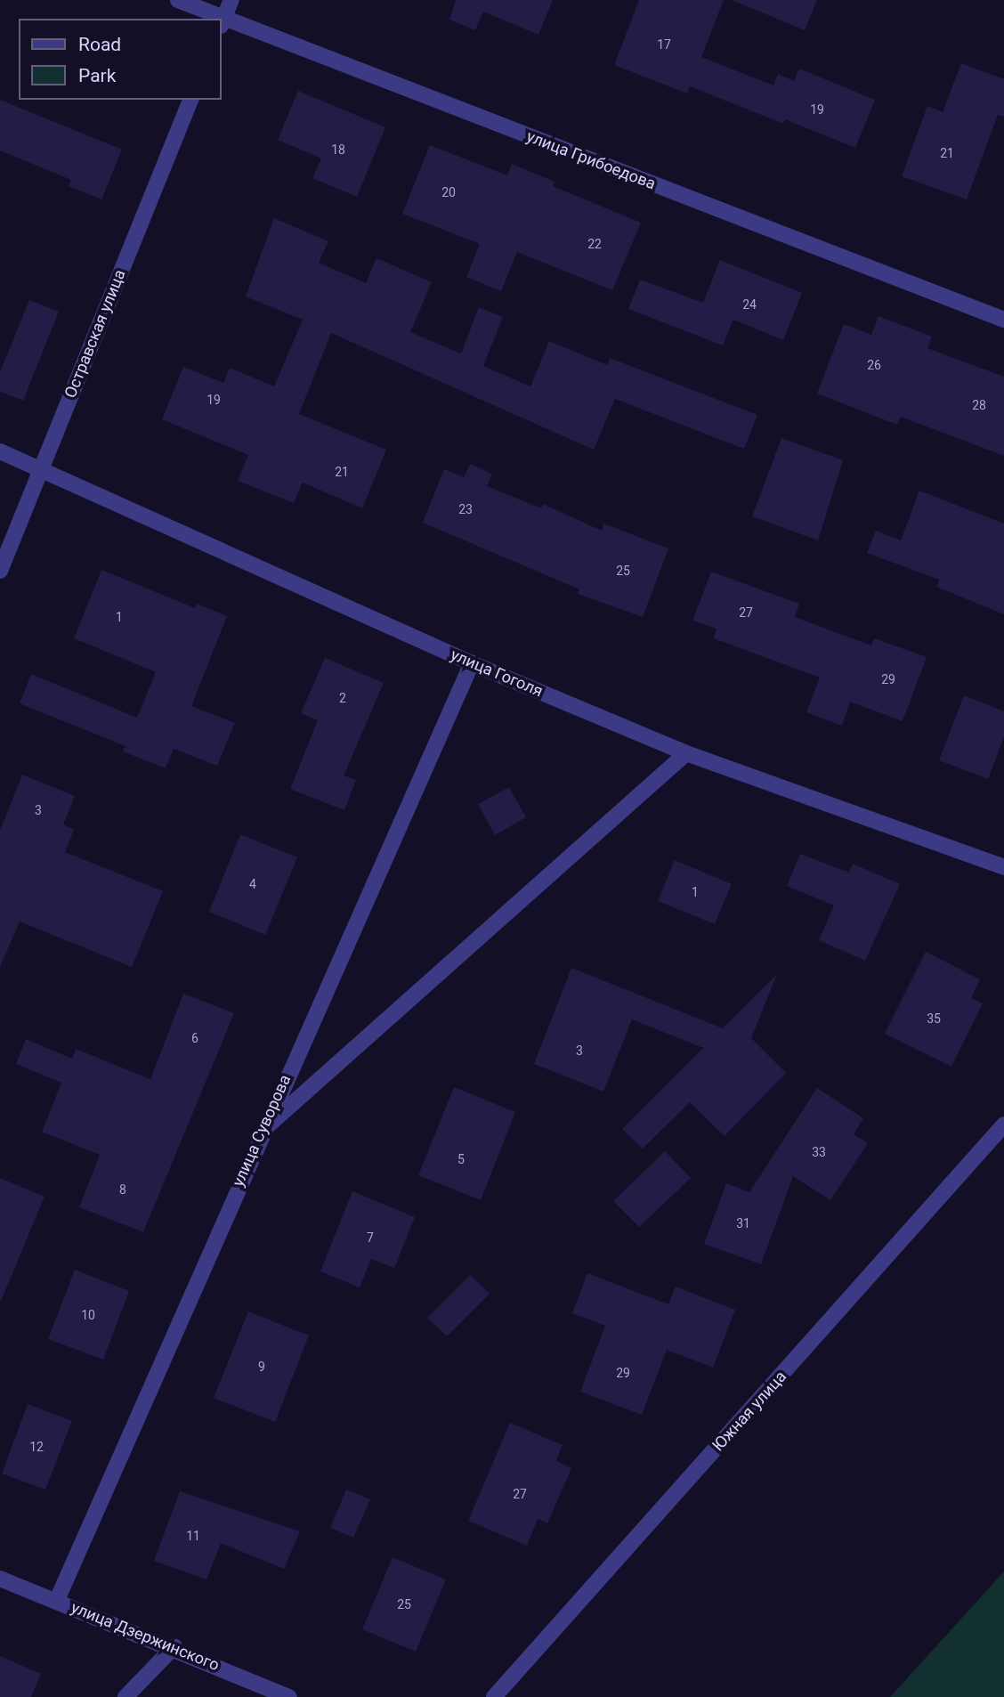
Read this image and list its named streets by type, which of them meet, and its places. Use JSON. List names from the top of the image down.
{
  "streets": {
    "street": [
      "улица Грибоедова",
      "Остравская улица",
      "улица Гоголя",
      "улица Суворова",
      "Южная улица",
      "улица Дзержинского"
    ]
  },
  "crossings": [
    ["Остравская улица", "улица Гоголя"],
    ["улица Гоголя", "улица Суворова"],
    ["улица Суворова", "улица Дзержинского"]
  ],
  "house_numbers": [
    "17",
    "19",
    "18",
    "21",
    "20",
    "22",
    "24",
    "26",
    "19",
    "28",
    "21",
    "23",
    "25",
    "27",
    "1",
    "29",
    "2",
    "3",
    "4",
    "1",
    "35",
    "6",
    "3",
    "33",
    "5",
    "8",
    "31",
    "7",
    "10",
    "9",
    "29",
    "12",
    "27",
    "11",
    "25"
  ],
  "legend": ["Road", "Park"]
}
